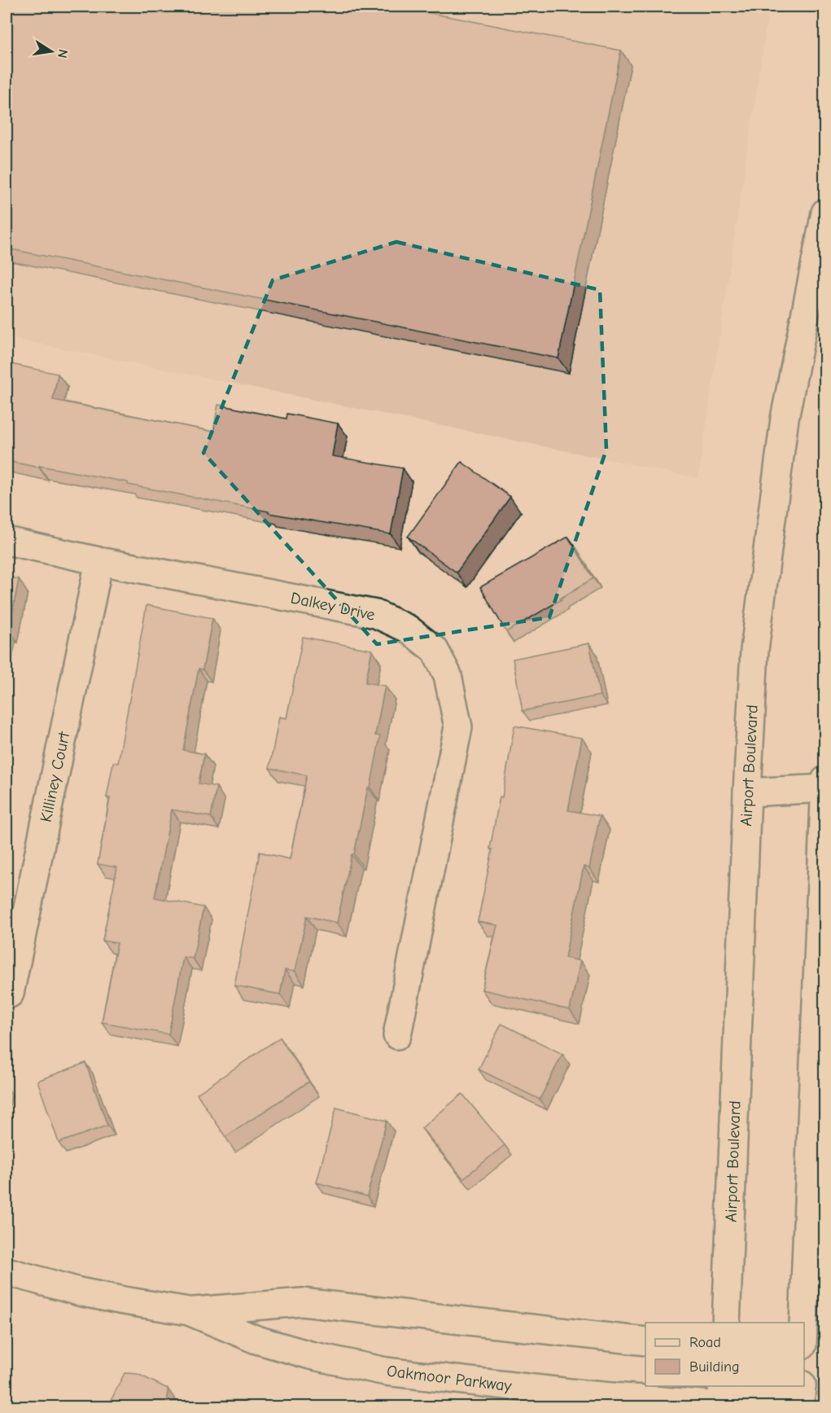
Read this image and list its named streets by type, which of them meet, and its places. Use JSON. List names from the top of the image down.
{
  "streets": {
    "street": [
      "Dalkey Drive",
      "Airport Boulevard",
      "Killiney Court",
      "Oakmoor Parkway"
    ]
  },
  "crossings": [
    ["Dalkey Drive", "Killiney Court"]
  ],
  "legend": ["Road", "Building"],
  "north": "right"
}
